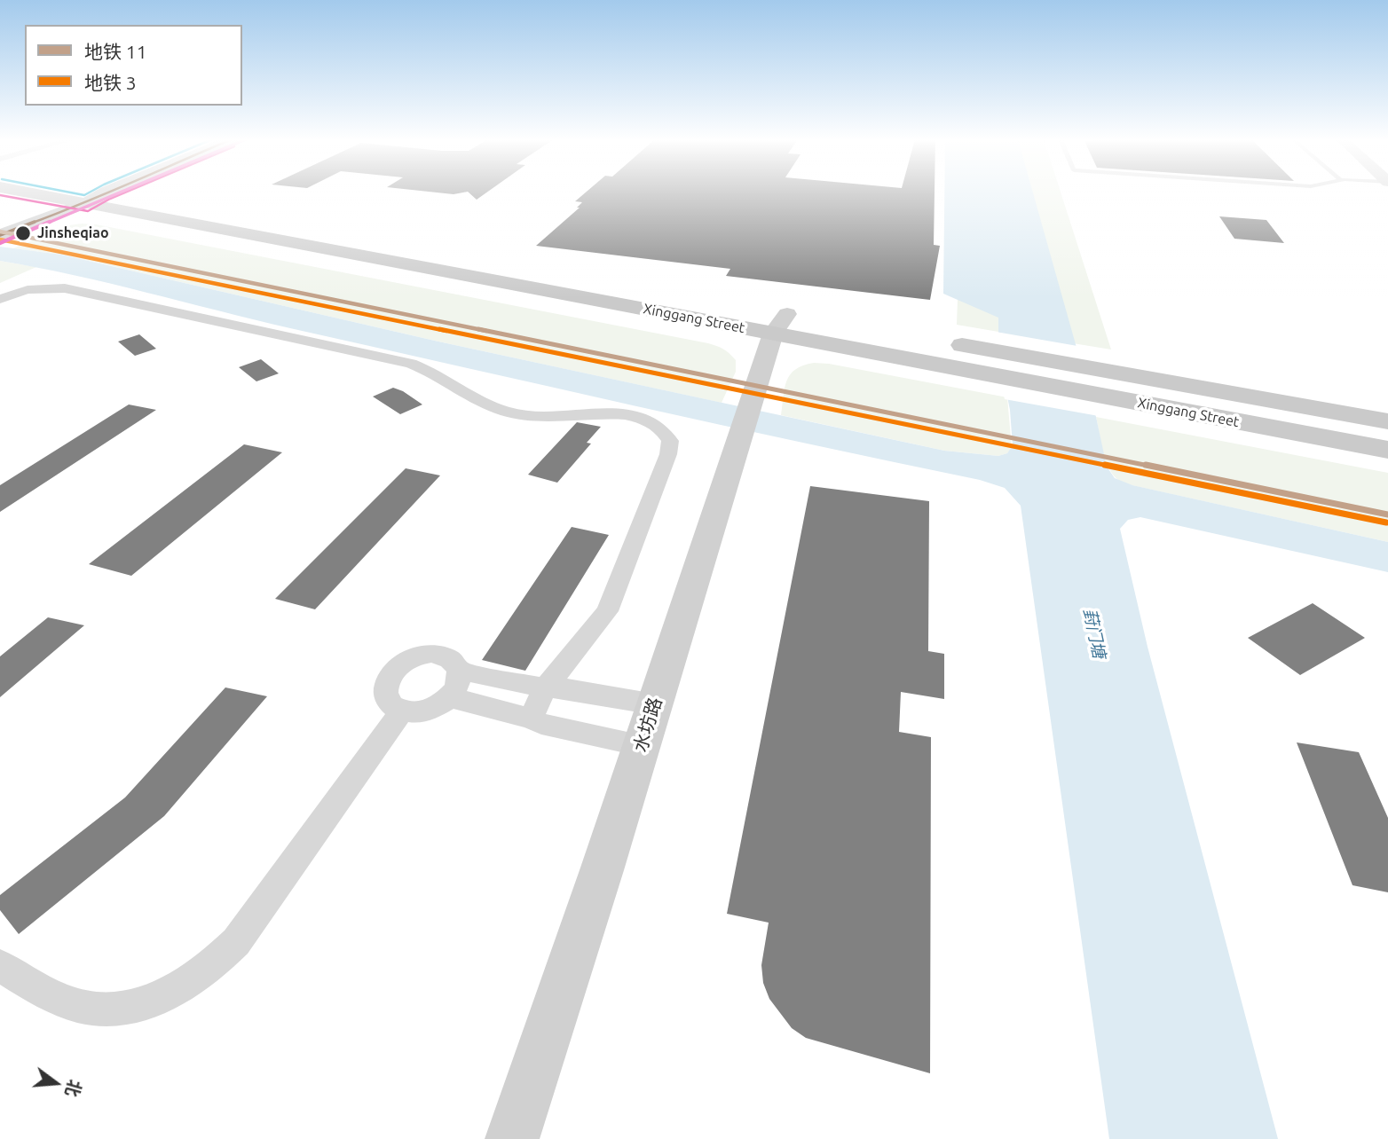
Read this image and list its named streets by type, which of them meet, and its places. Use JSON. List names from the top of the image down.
{
  "streets": {
    "main road": ["Xinggang Street"],
    "street": ["水坊路"]
  },
  "crossings": [
    ["Xinggang Street", "水坊路"]
  ],
  "water": ["葑门塘"],
  "places": ["Jinsheqiao"],
  "lines": ["metro line 11", "metro line 3"],
  "legend": ["地铁 11", "地铁 3"],
  "north": "right"
}
